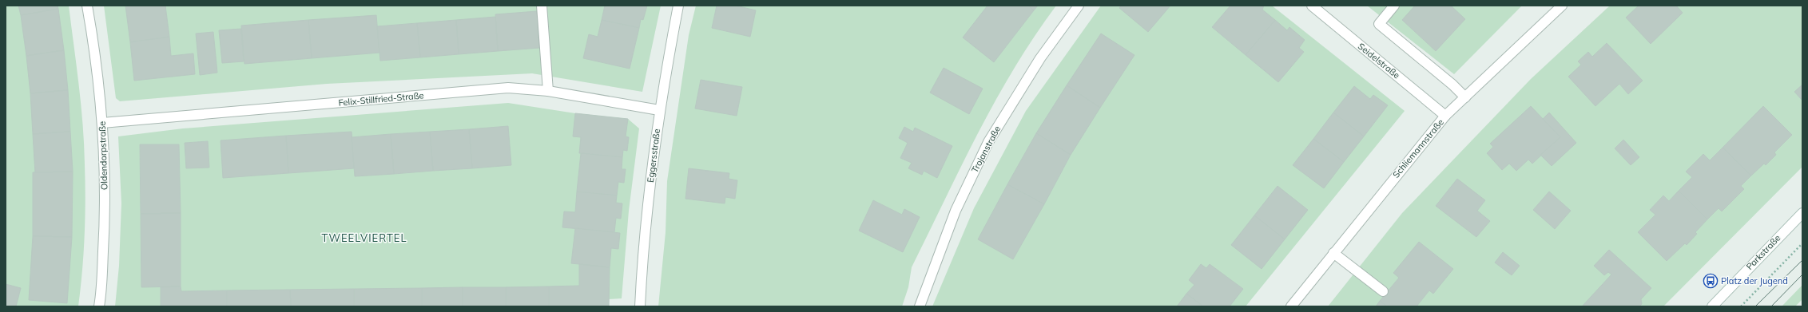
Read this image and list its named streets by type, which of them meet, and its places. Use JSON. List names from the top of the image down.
{
  "streets": {
    "street": [
      "Seidelstraße",
      "Felix-Stillfried-Straße",
      "Schliemannstraße",
      "Trojanstraße",
      "Oldendorpstraße",
      "Eggersstraße",
      "Parkstraße"
    ]
  },
  "crossings": [
    ["Seidelstraße", "Schliemannstraße"],
    ["Felix-Stillfried-Straße", "Oldendorpstraße"],
    ["Felix-Stillfried-Straße", "Eggersstraße"]
  ],
  "districts": ["TWEELVIERTEL"],
  "places": {
    "bus stop": ["Platz der Jugend"]
  }
}
